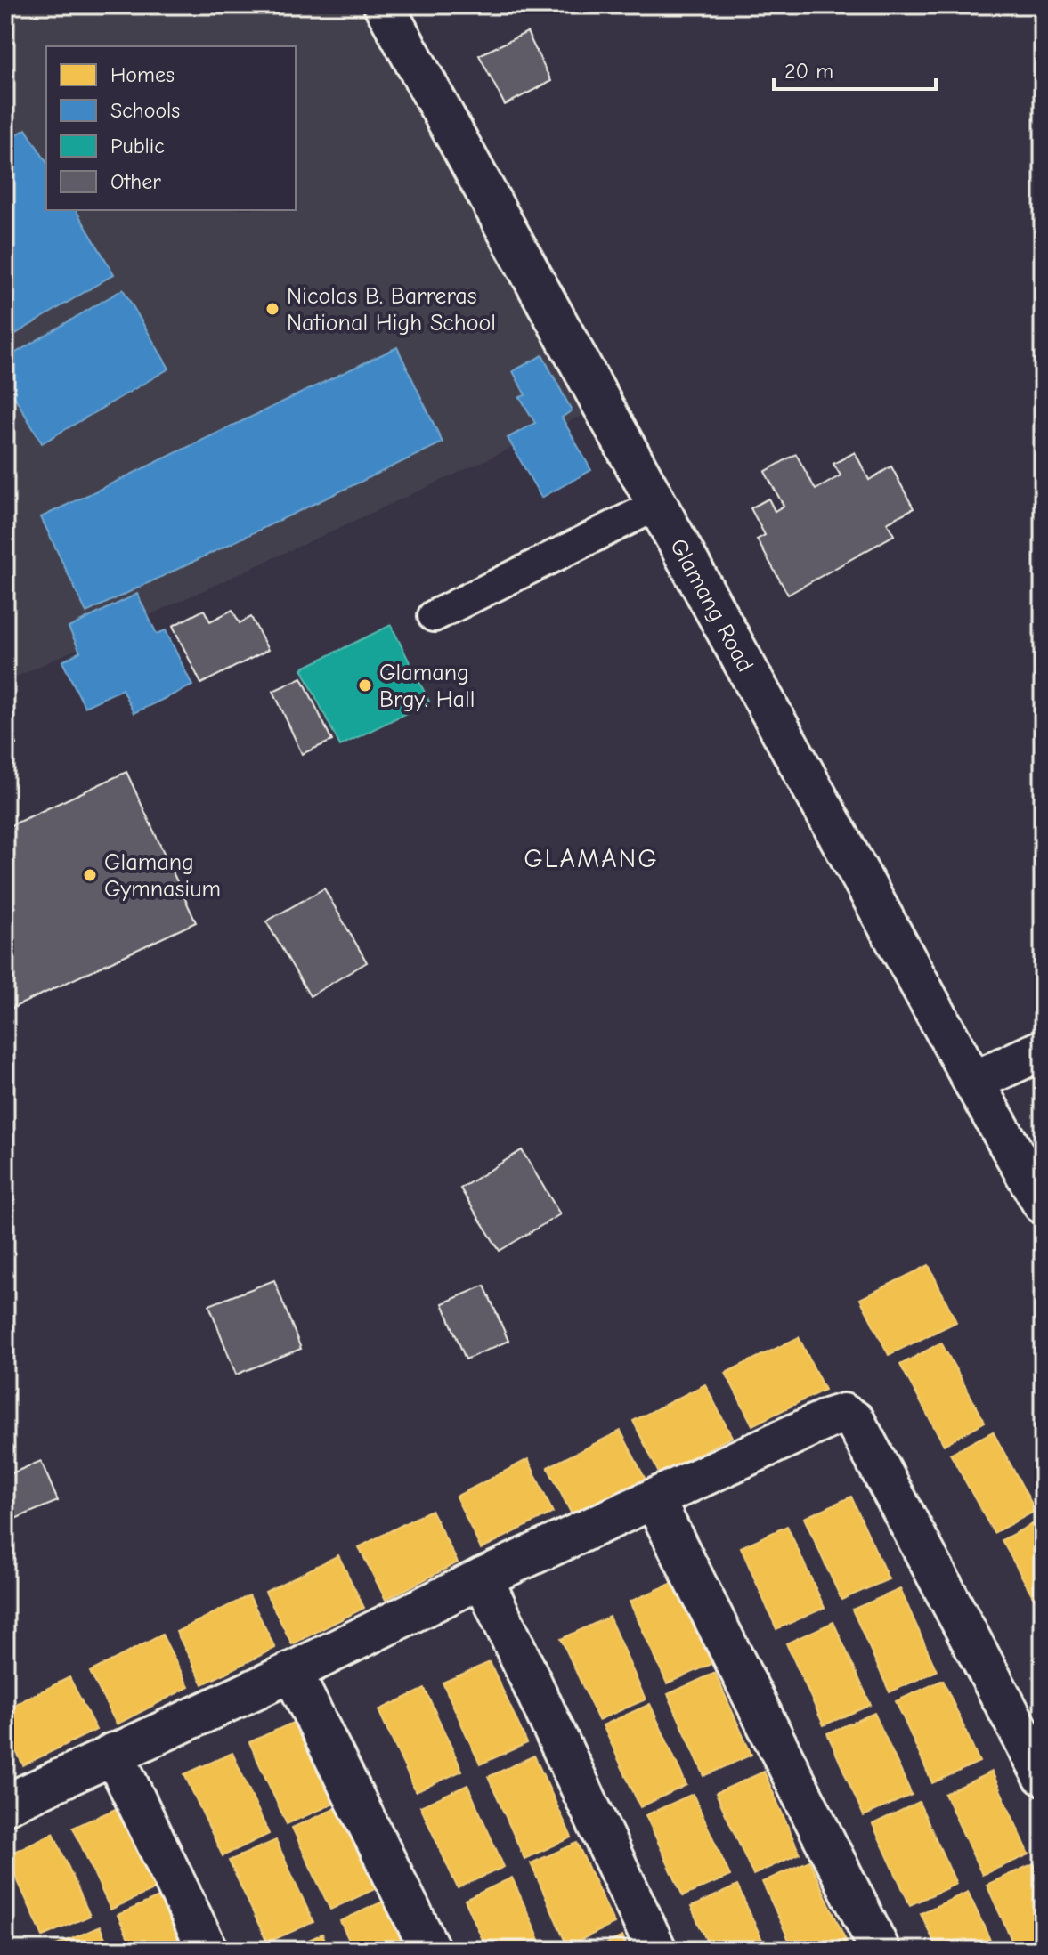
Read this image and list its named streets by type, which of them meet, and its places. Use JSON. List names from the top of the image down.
{
  "streets": {
    "street": ["Glamang Road"]
  },
  "districts": ["GLAMANG"],
  "places": ["Nicolas B. Barreras National High School", "Glamang Brgy. Hall", "Glamang Gymnasium"],
  "legend": [
    "Homes",
    "Schools",
    "Public",
    "Other"
  ],
  "scale_bar": "20 m"
}
